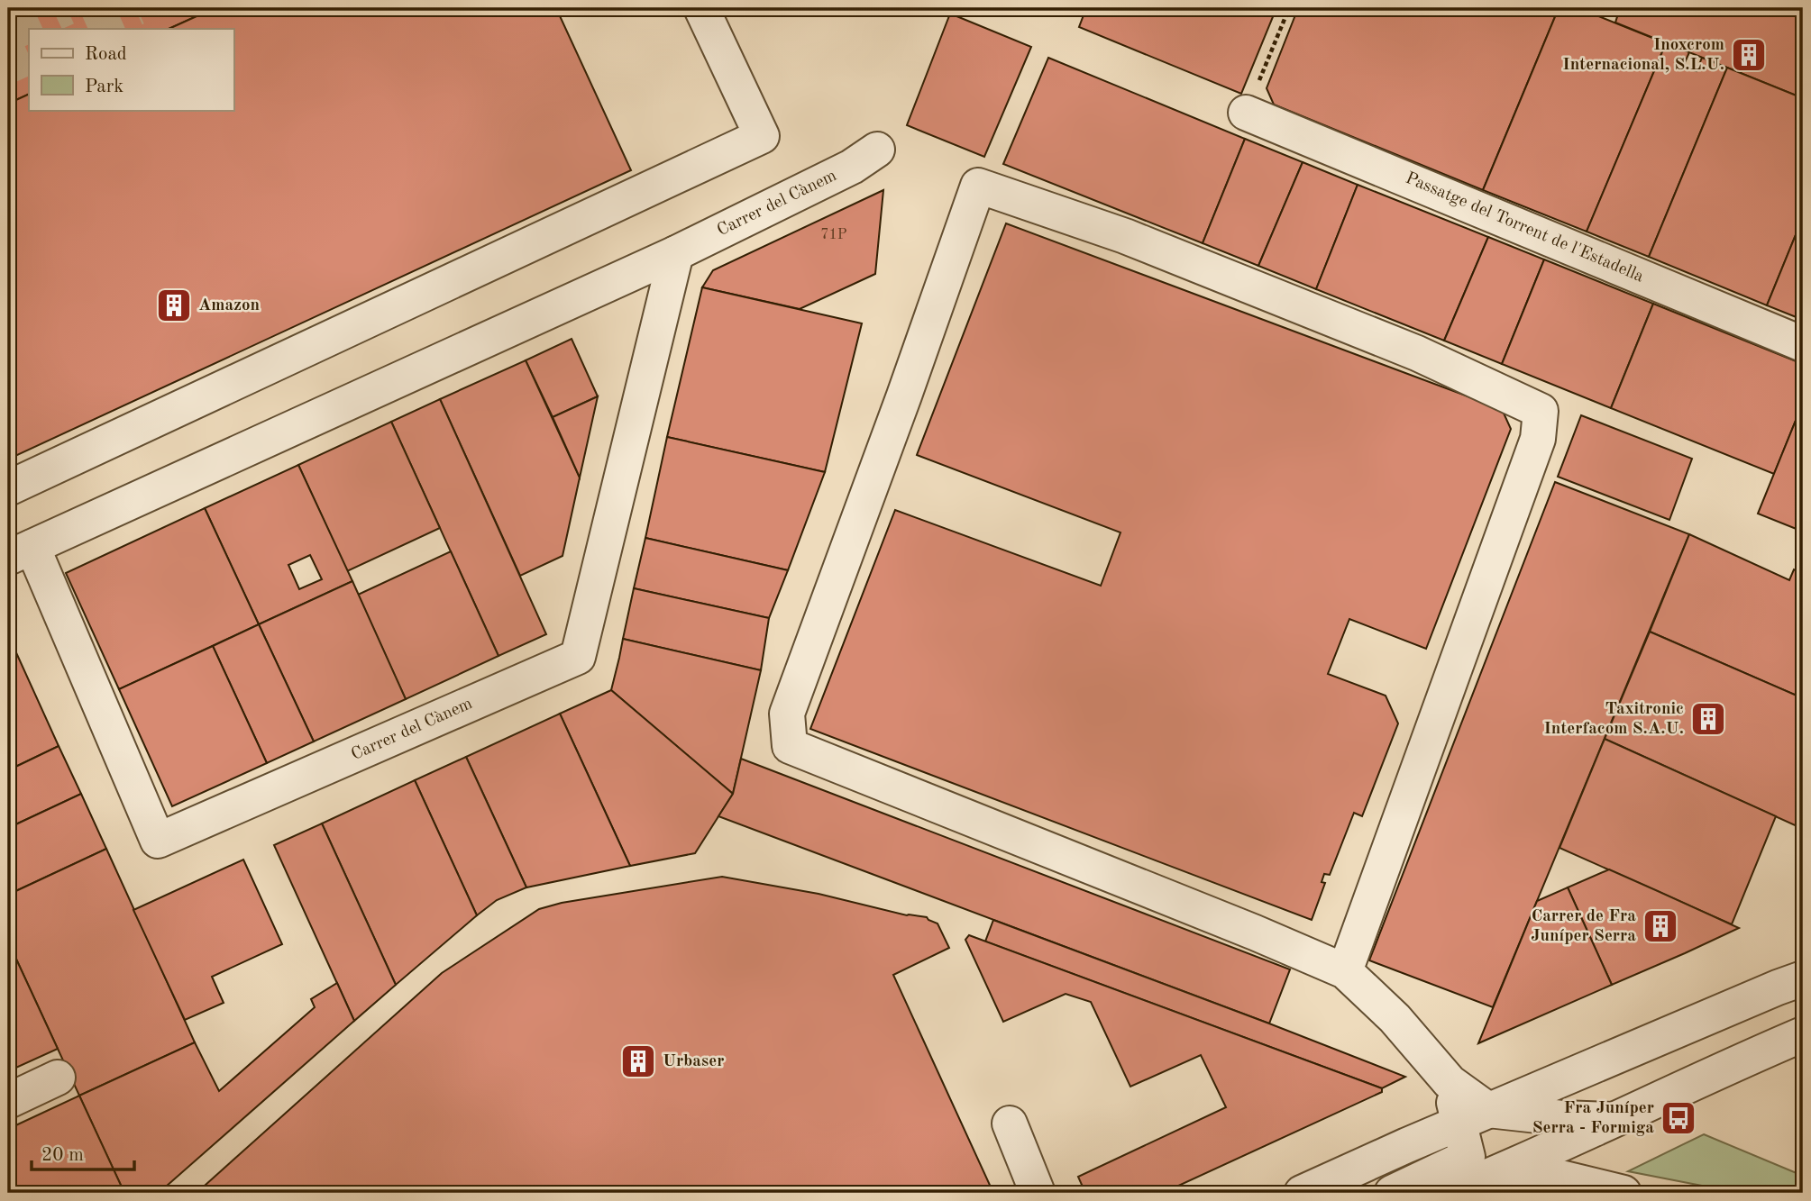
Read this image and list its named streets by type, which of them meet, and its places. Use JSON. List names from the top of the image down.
{
  "streets": {
    "street": ["Carrer del Cànem", "Passatge del Torrent de l'Estadella"]
  },
  "places": {
    "building": [
      "Inoxcrom Internacional, S.L.U.",
      "Amazon",
      "Taxitronic Interfacom S.A.U.",
      "Carrer de Fra Juníper Serra",
      "Urbaser"
    ],
    "bus stop": ["Fra Juníper Serra - Formiga"]
  },
  "house_numbers": ["71P"],
  "legend": ["Road", "Park"],
  "scale_bar": "20 m"
}
